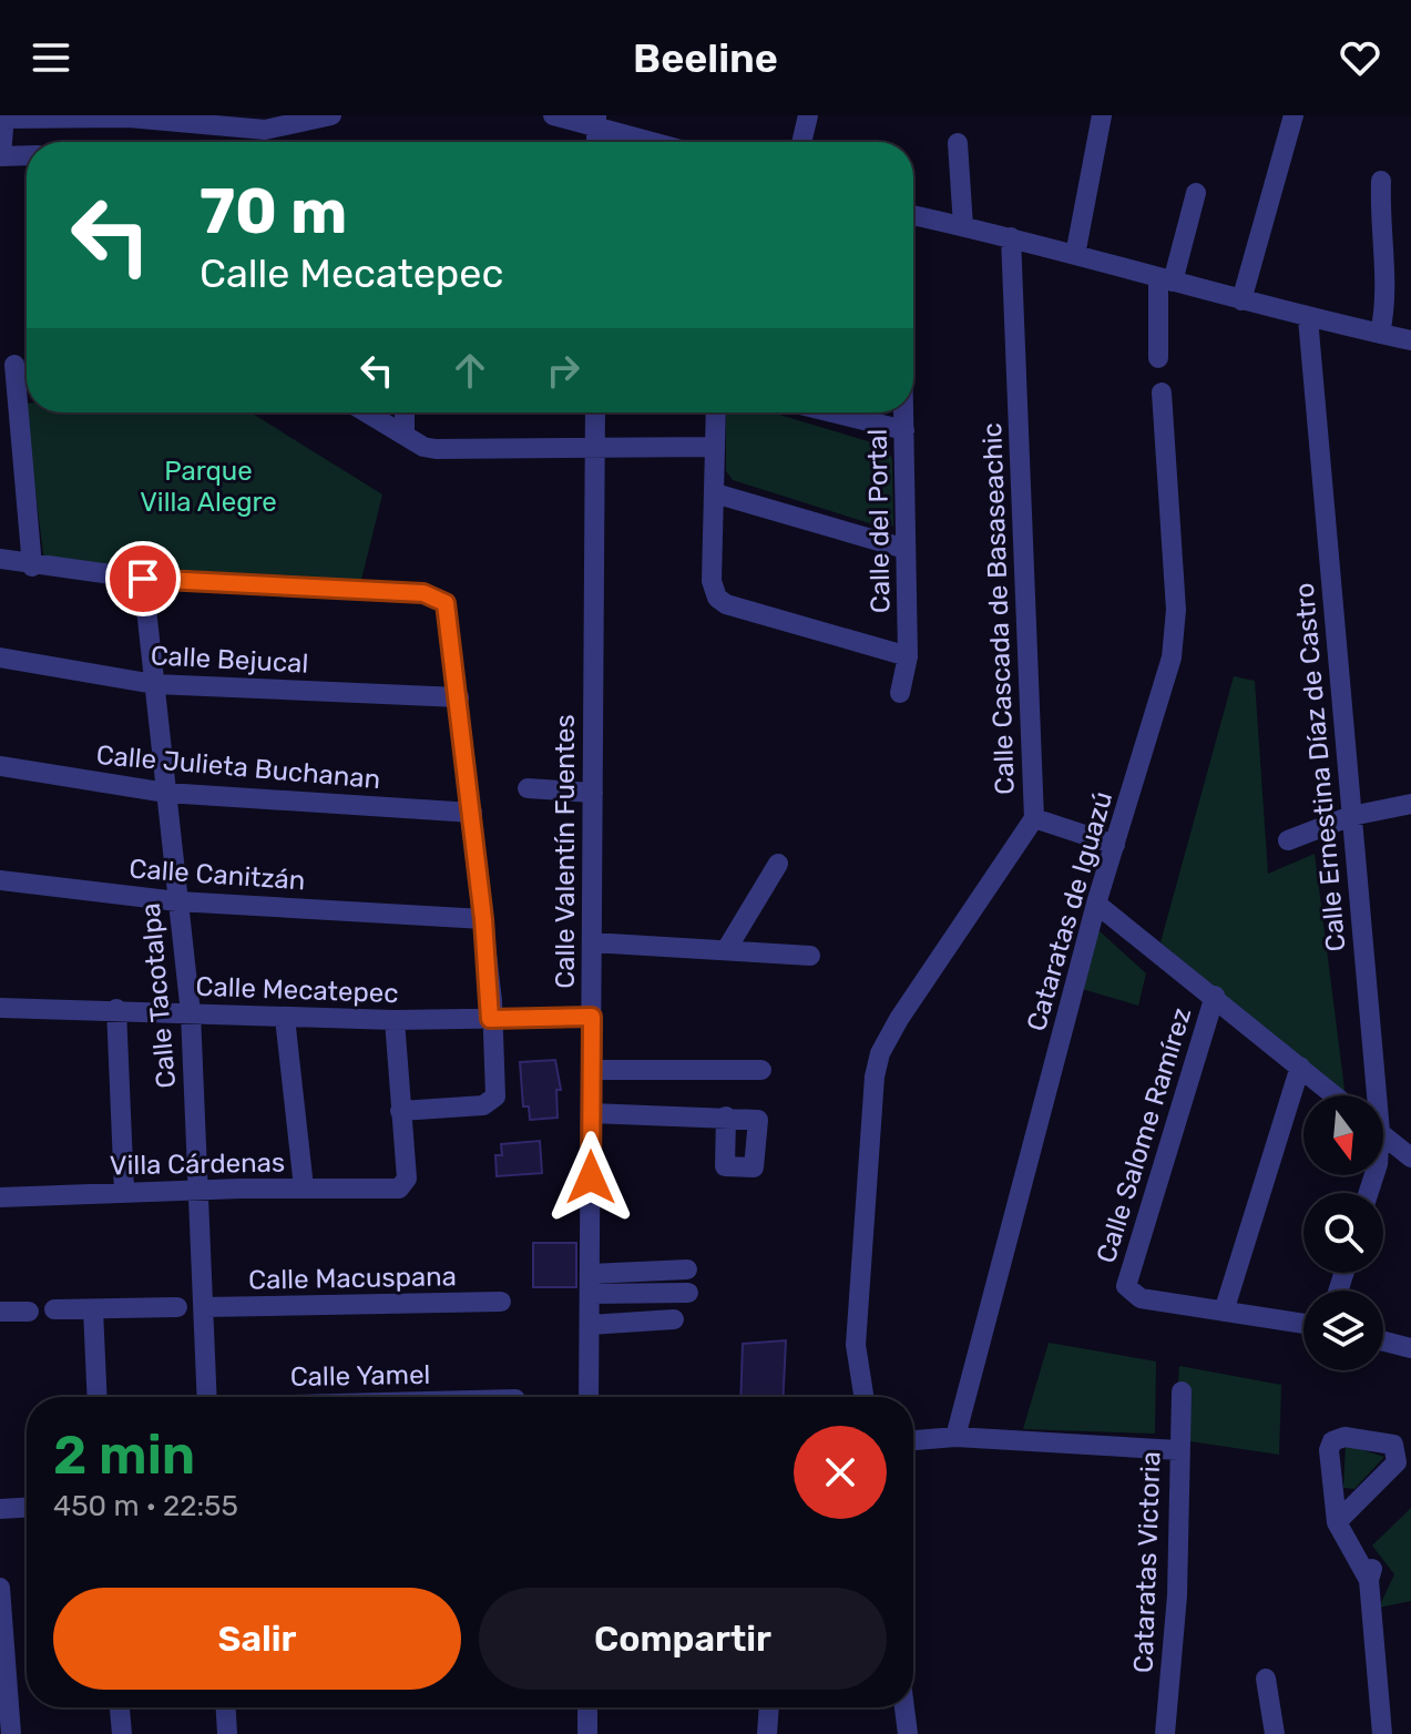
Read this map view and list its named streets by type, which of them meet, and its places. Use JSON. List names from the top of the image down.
{
  "streets": {
    "street": [
      "Calle del Portal",
      "Calle Cascada de Basaseachic",
      "Calle Bejucal",
      "Calle Julieta Buchanan",
      "Calle Ernestina Díaz de Castro",
      "Calle Valentín Fuentes",
      "Calle Canitzán",
      "Cataratas de Iguazú",
      "Calle Mecatepec",
      "Calle Tacotalpa",
      "Calle Salome Ramírez",
      "Villa Cárdenas",
      "Calle Macuspana",
      "Cataratas Victoria"
    ]
  },
  "crossings": [
    ["Calle Bejucal", "Calle Tacotalpa"],
    ["Calle Julieta Buchanan", "Calle Tacotalpa"],
    ["Calle Valentín Fuentes", "Calle Mecatepec"],
    ["Calle Canitzán", "Calle Tacotalpa"],
    ["Calle Mecatepec", "Calle Tacotalpa"],
    ["Calle Tacotalpa", "Villa Cárdenas"],
    ["Calle Tacotalpa", "Calle Macuspana"]
  ],
  "parks": ["Parque Villa Alegre"],
  "north": "bottom",
  "page": {
    "header": "Beeline",
    "turn": ["70 m", "Calle Mecatepec"],
    "heading": ["2 min", "450 m · 22:55"],
    "buttons": ["Salir", "Compartir"]
  }
}
